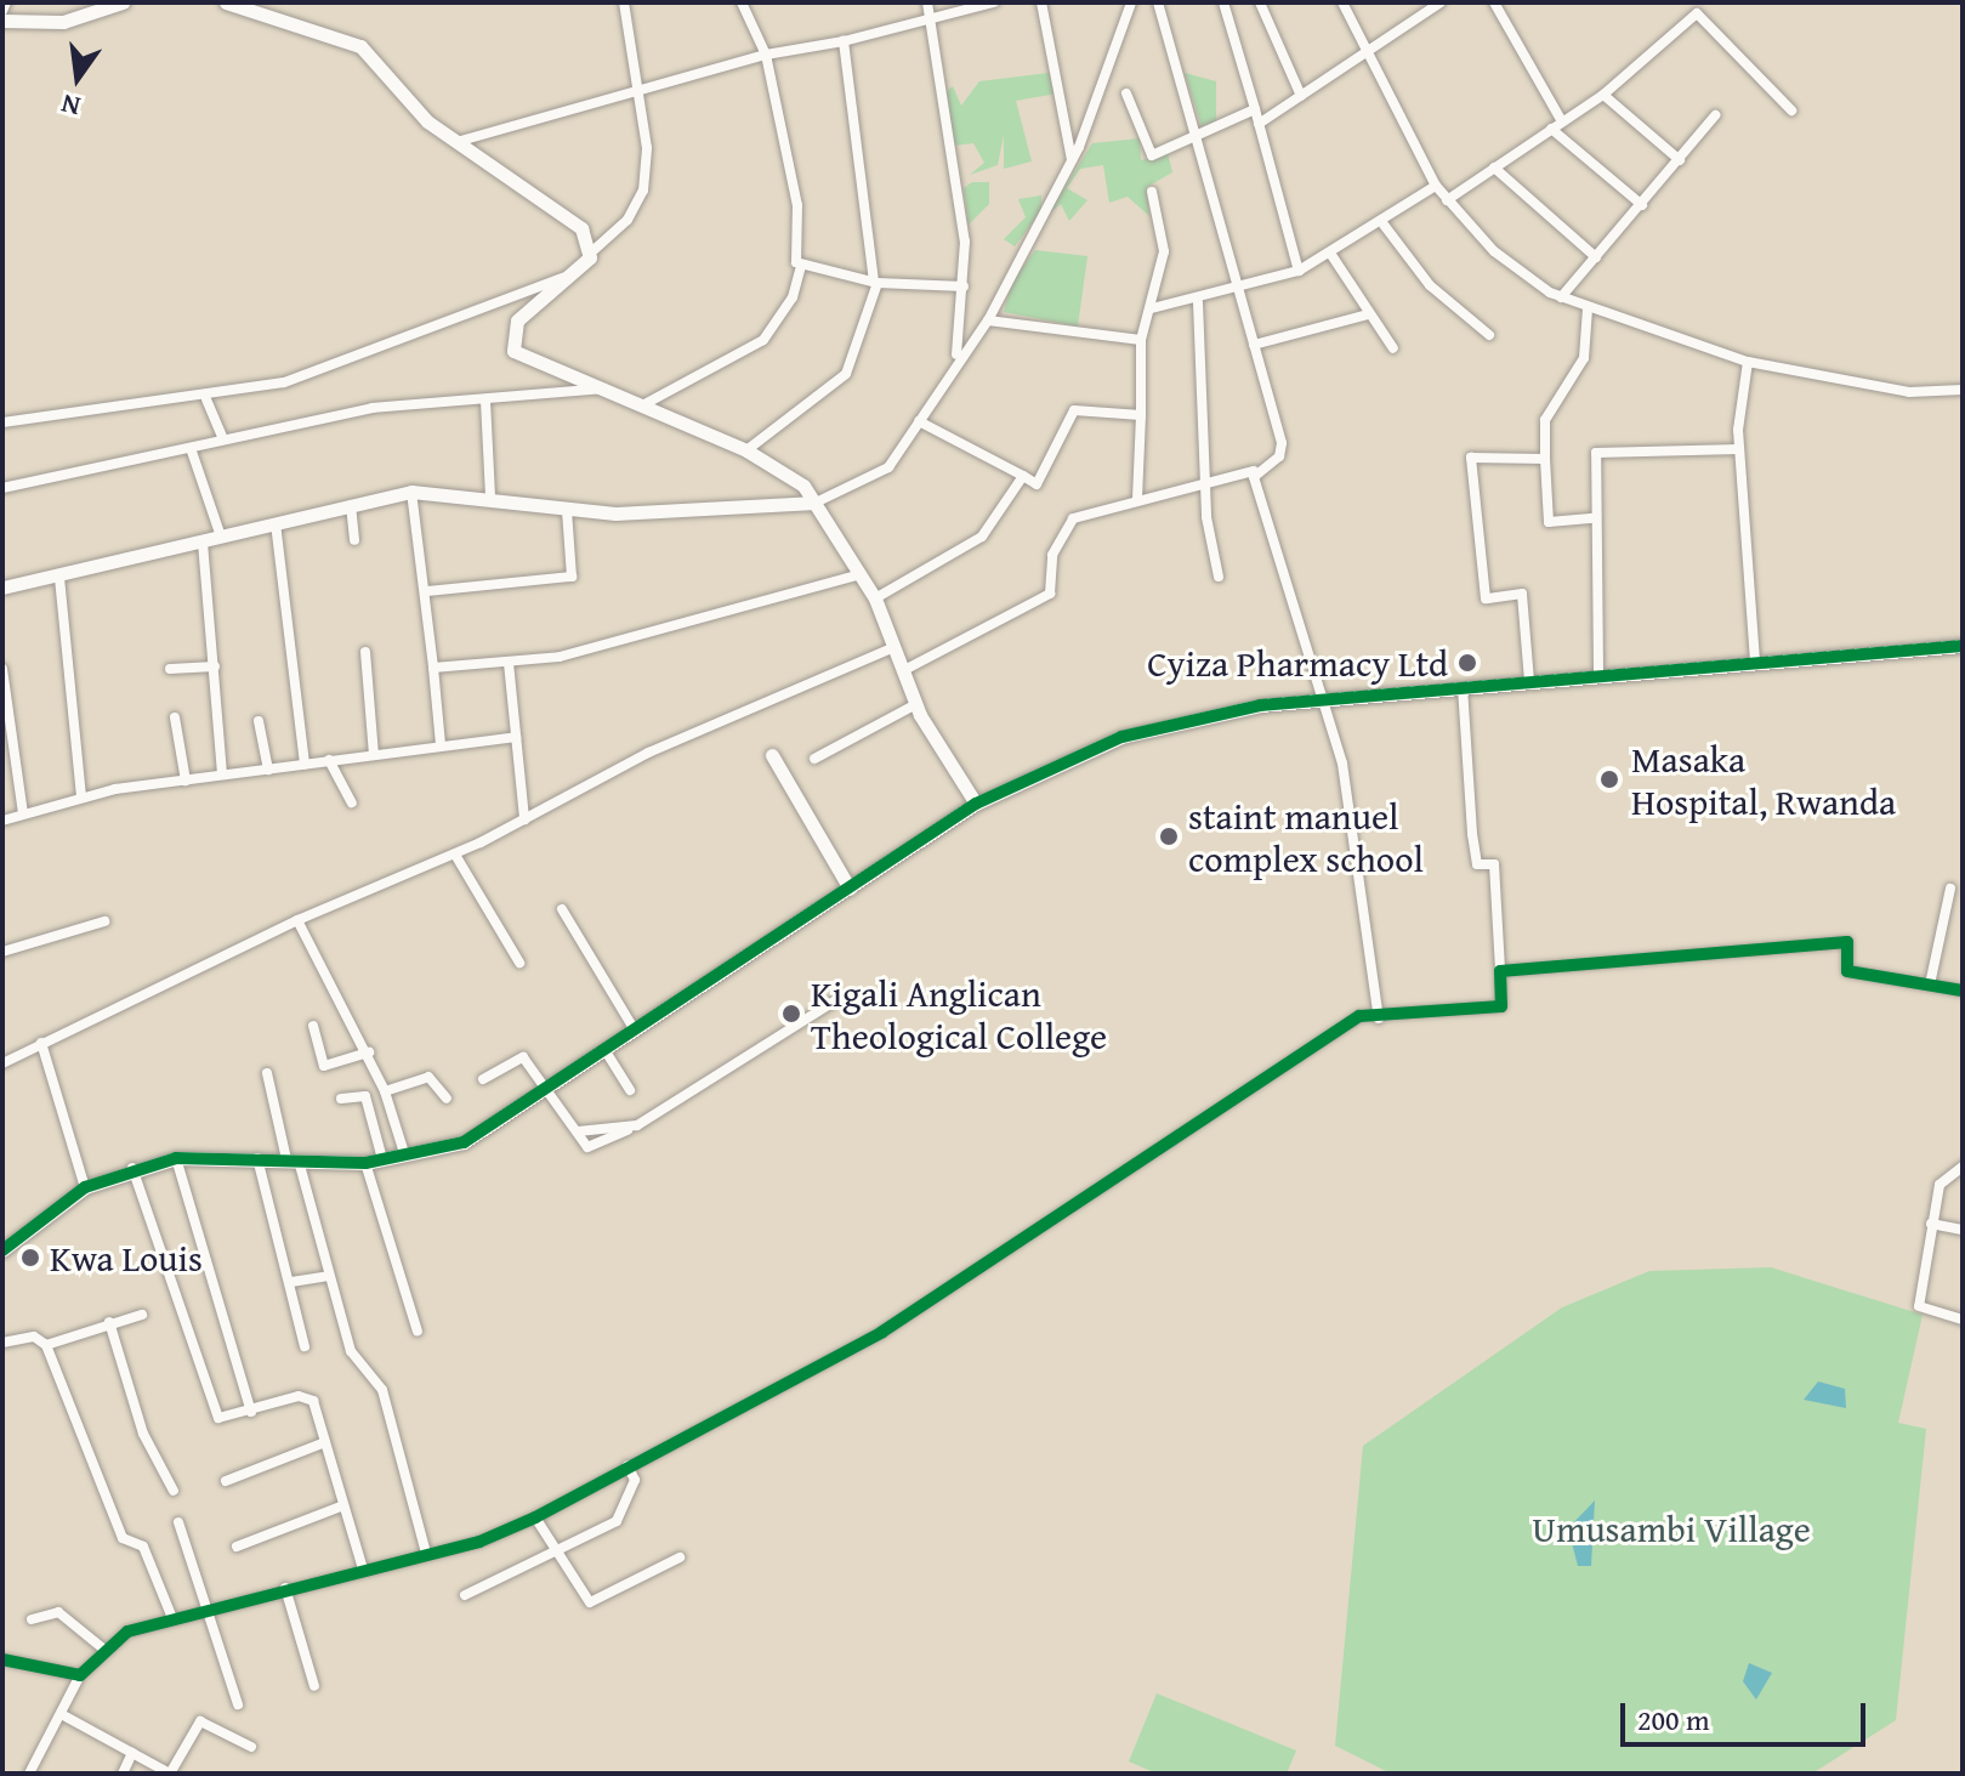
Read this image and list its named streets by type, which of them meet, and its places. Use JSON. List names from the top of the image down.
{
  "parks": ["Umusambi Village"],
  "places": [
    "Cyiza Pharmacy Ltd",
    "Masaka Hospital, Rwanda",
    "staint manuel complex school",
    "Kigali Anglican Theological College",
    "Kwa Louis"
  ],
  "scale_bar": "200 m",
  "north": "bottom"
}
